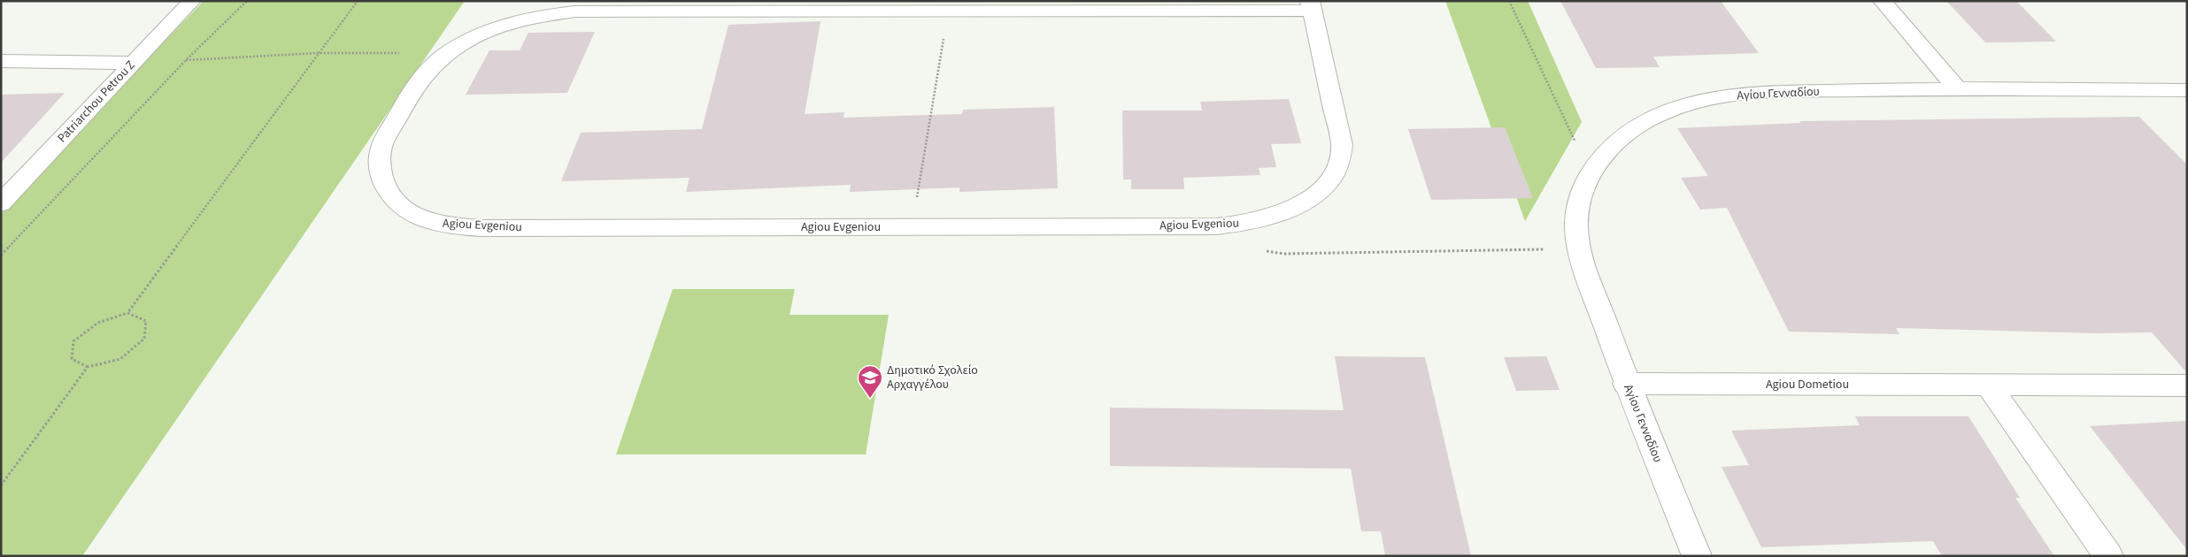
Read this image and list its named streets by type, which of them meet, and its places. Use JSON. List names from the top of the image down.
{
  "streets": {
    "street": [
      "Αγίου Γενναδίου",
      "Patriarchou Petrou Z",
      "Agiou Evgeniou",
      "Agiou Dometiou"
    ]
  },
  "crossings": [
    ["Αγίου Γενναδίου", "Agiou Dometiou"]
  ],
  "places": {
    "school or university": ["Δημοτικό Σχολείο Αρχαγγέλου"]
  }
}
